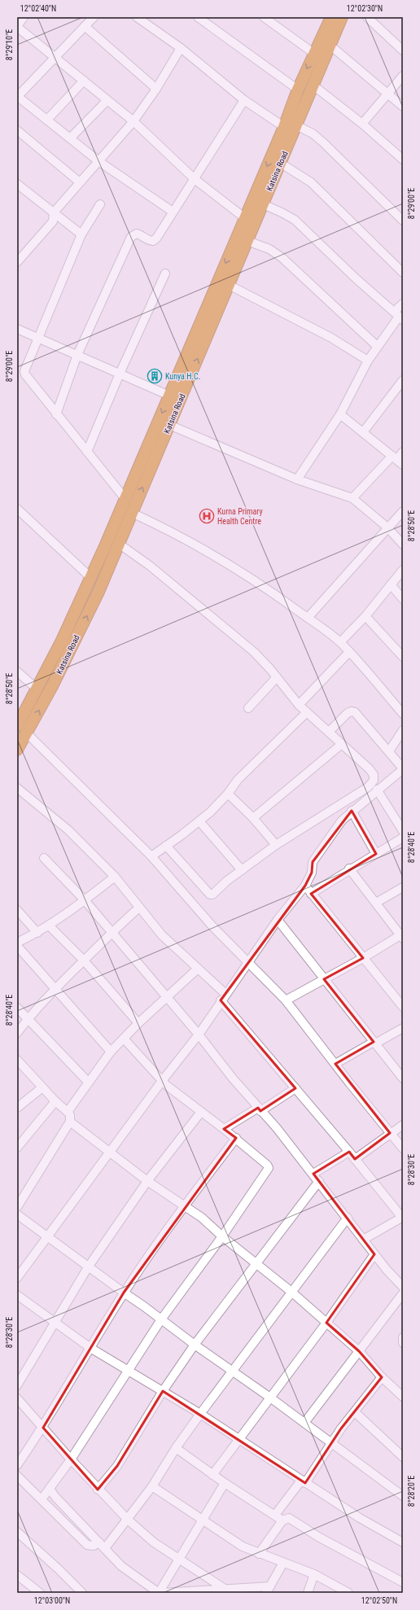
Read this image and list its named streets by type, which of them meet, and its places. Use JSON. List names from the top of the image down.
{
  "streets": {
    "highway": ["Katsina Road"]
  },
  "places": {
    "building": ["Kunya H.C."],
    "hospital": ["Kurna Primary Health Centre"]
  },
  "coordinates": [
    "12°02'40\"N",
    "12°02'30\"N",
    "8°29'10\"E",
    "8°29'00\"E",
    "8°28'50\"E",
    "8°28'40\"E",
    "8°28'30\"E",
    "8°28'20\"E",
    "12°03'00\"N",
    "12°02'50\"N"
  ]
}
